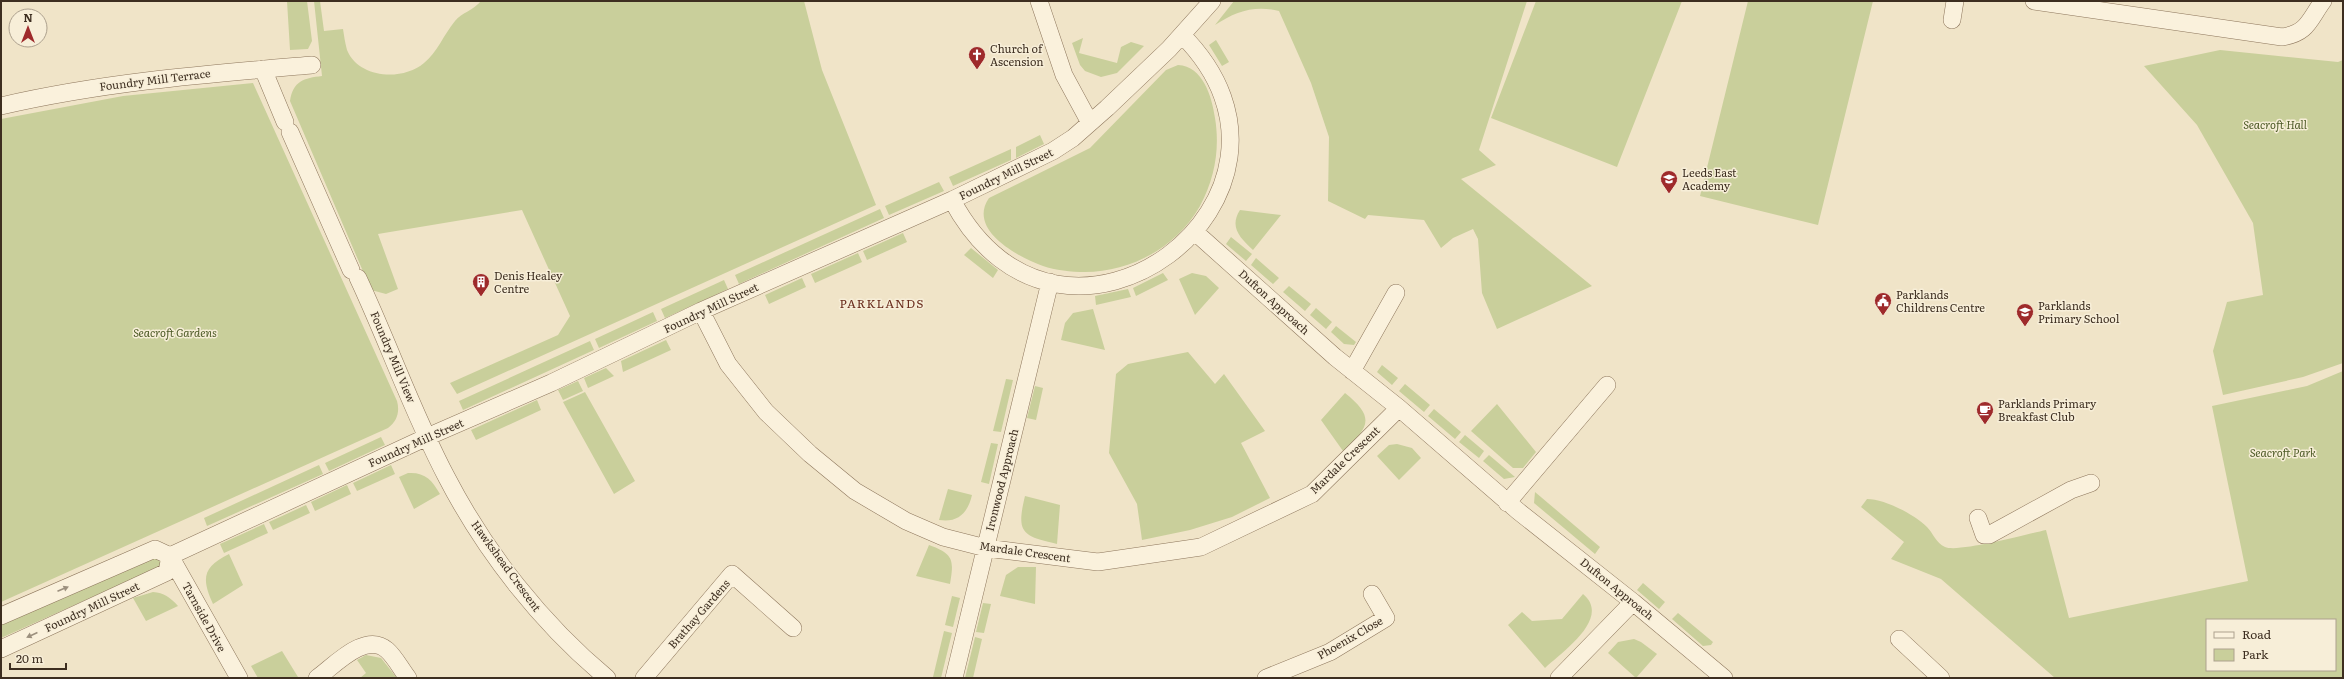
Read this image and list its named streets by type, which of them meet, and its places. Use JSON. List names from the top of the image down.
{
  "streets": {
    "street": [
      "Foundry Mill Terrace",
      "Foundry Mill Street",
      "Dufton Approach",
      "Foundry Mill View",
      "Mardale Crescent",
      "Ironwood Approach",
      "Hawkshead Crescent",
      "Brathay Gardens",
      "Tarnside Drive",
      "Phoenix Close"
    ]
  },
  "crossings": [
    ["Foundry Mill Terrace", "Foundry Mill View"],
    ["Foundry Mill Street", "Foundry Mill View"],
    ["Foundry Mill Street", "Mardale Crescent"],
    ["Foundry Mill Street", "Hawkshead Crescent"],
    ["Foundry Mill Street", "Tarnside Drive"],
    ["Dufton Approach", "Mardale Crescent"],
    ["Foundry Mill View", "Hawkshead Crescent"],
    ["Mardale Crescent", "Ironwood Approach"]
  ],
  "districts": ["PARKLANDS"],
  "parks": ["Seacroft Hall", "Seacroft Gardens", "Seacroft Park"],
  "places": {
    "church": ["Church of Ascension"],
    "school or university": ["Leeds East Academy", "Parklands Primary School"],
    "building": ["Denis Healey Centre"],
    "public building": ["Parklands Childrens Centre"],
    "cafe": ["Parklands Primary Breakfast Club"]
  },
  "legend": ["Road", "Park"],
  "scale_bar": "20 m",
  "north": "top"
}
